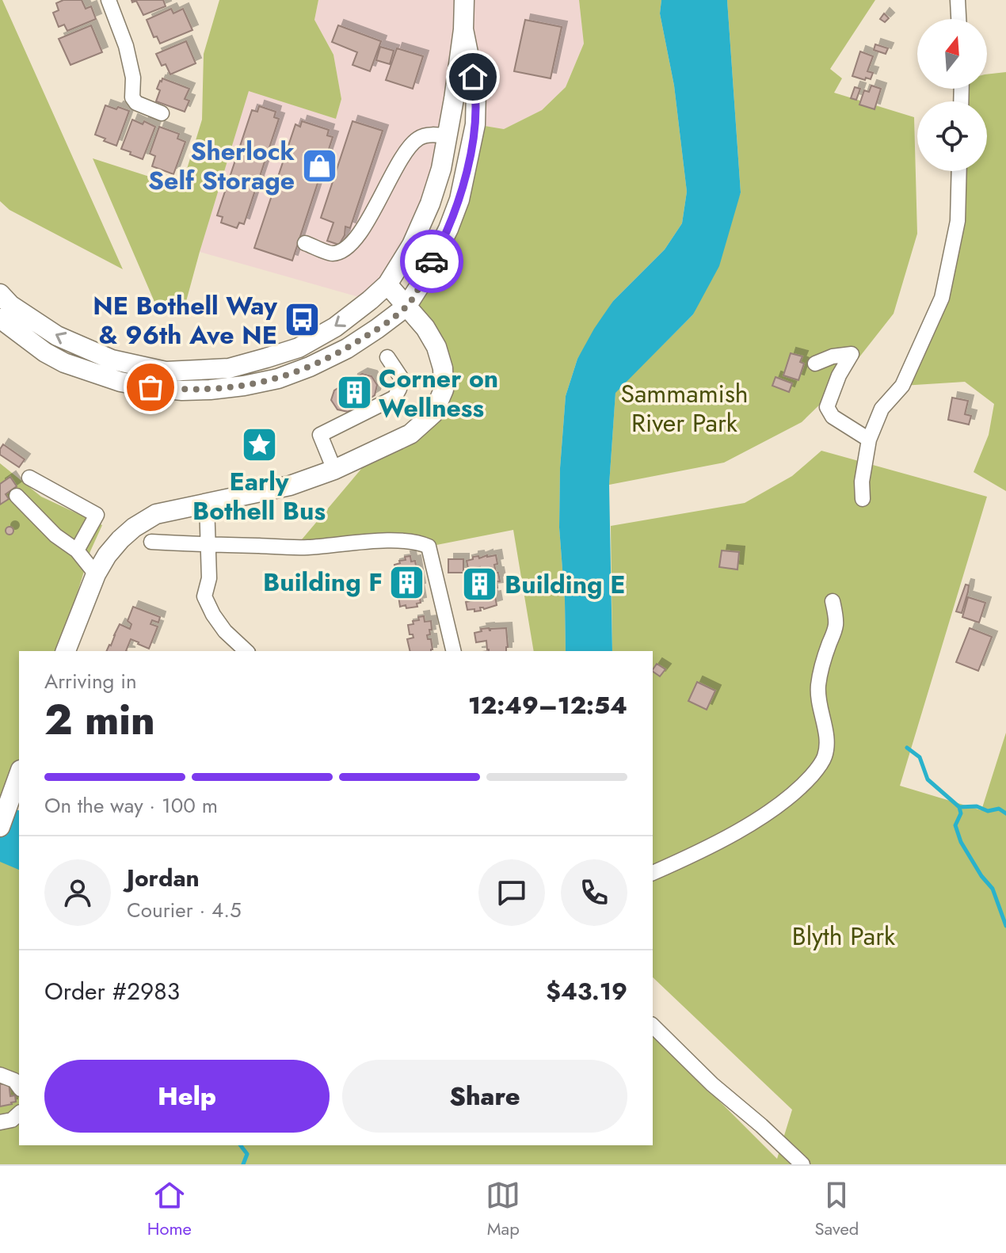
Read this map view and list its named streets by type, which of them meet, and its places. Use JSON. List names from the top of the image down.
{
  "parks": ["Sammamish River Park", "Blyth Park"],
  "places": {
    "shop": ["Sherlock Self Storage"],
    "bus stop": ["NE Bothell Way & 96th Ave NE"],
    "building": ["Corner on Wellness", "Building F", "Building E"],
    "place": ["Early Bothell Bus"]
  },
  "north": "top",
  "page": {
    "heading": ["2 min", "Arriving in", "12:49–12:54"],
    "panel": [
      "Jordan",
      "Courier · 4.5",
      "Order #2983",
      "$43.19"
    ],
    "bar": "On the way · 100 m",
    "buttons": ["Help", "Share"],
    "tabs": ["Home", "Map", "Saved"]
  }
}
